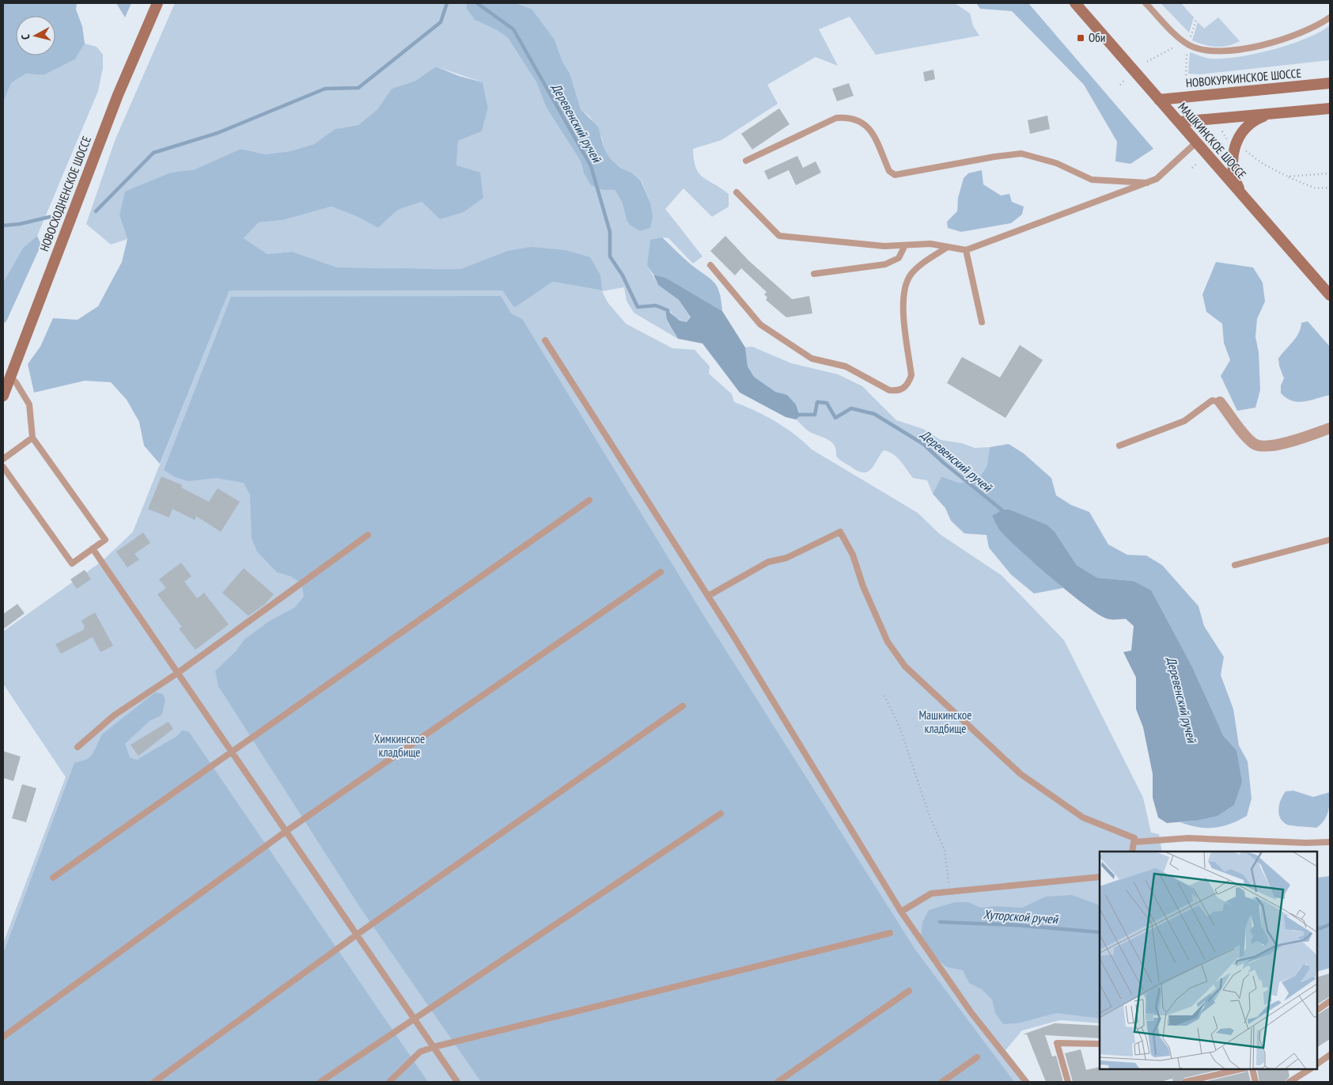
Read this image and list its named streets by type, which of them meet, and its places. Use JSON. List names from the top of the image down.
{
  "streets": {
    "main road": ["НОВОКУРКИНСКОЕ ШОССЕ", "МАШКИНСКОЕ ШОССЕ", "НОВОСХОДНЕНСКОЕ ШОССЕ"]
  },
  "crossings": [
    ["НОВОКУРКИНСКОЕ ШОССЕ", "МАШКИНСКОЕ ШОССЕ"]
  ],
  "water": ["Деревенский ручей", "Хуторской ручей"],
  "parks": ["Машкинское кладбище", "Химкинское кладбище"],
  "places": {
    "transit": ["Оби"]
  },
  "north": "left"
}
